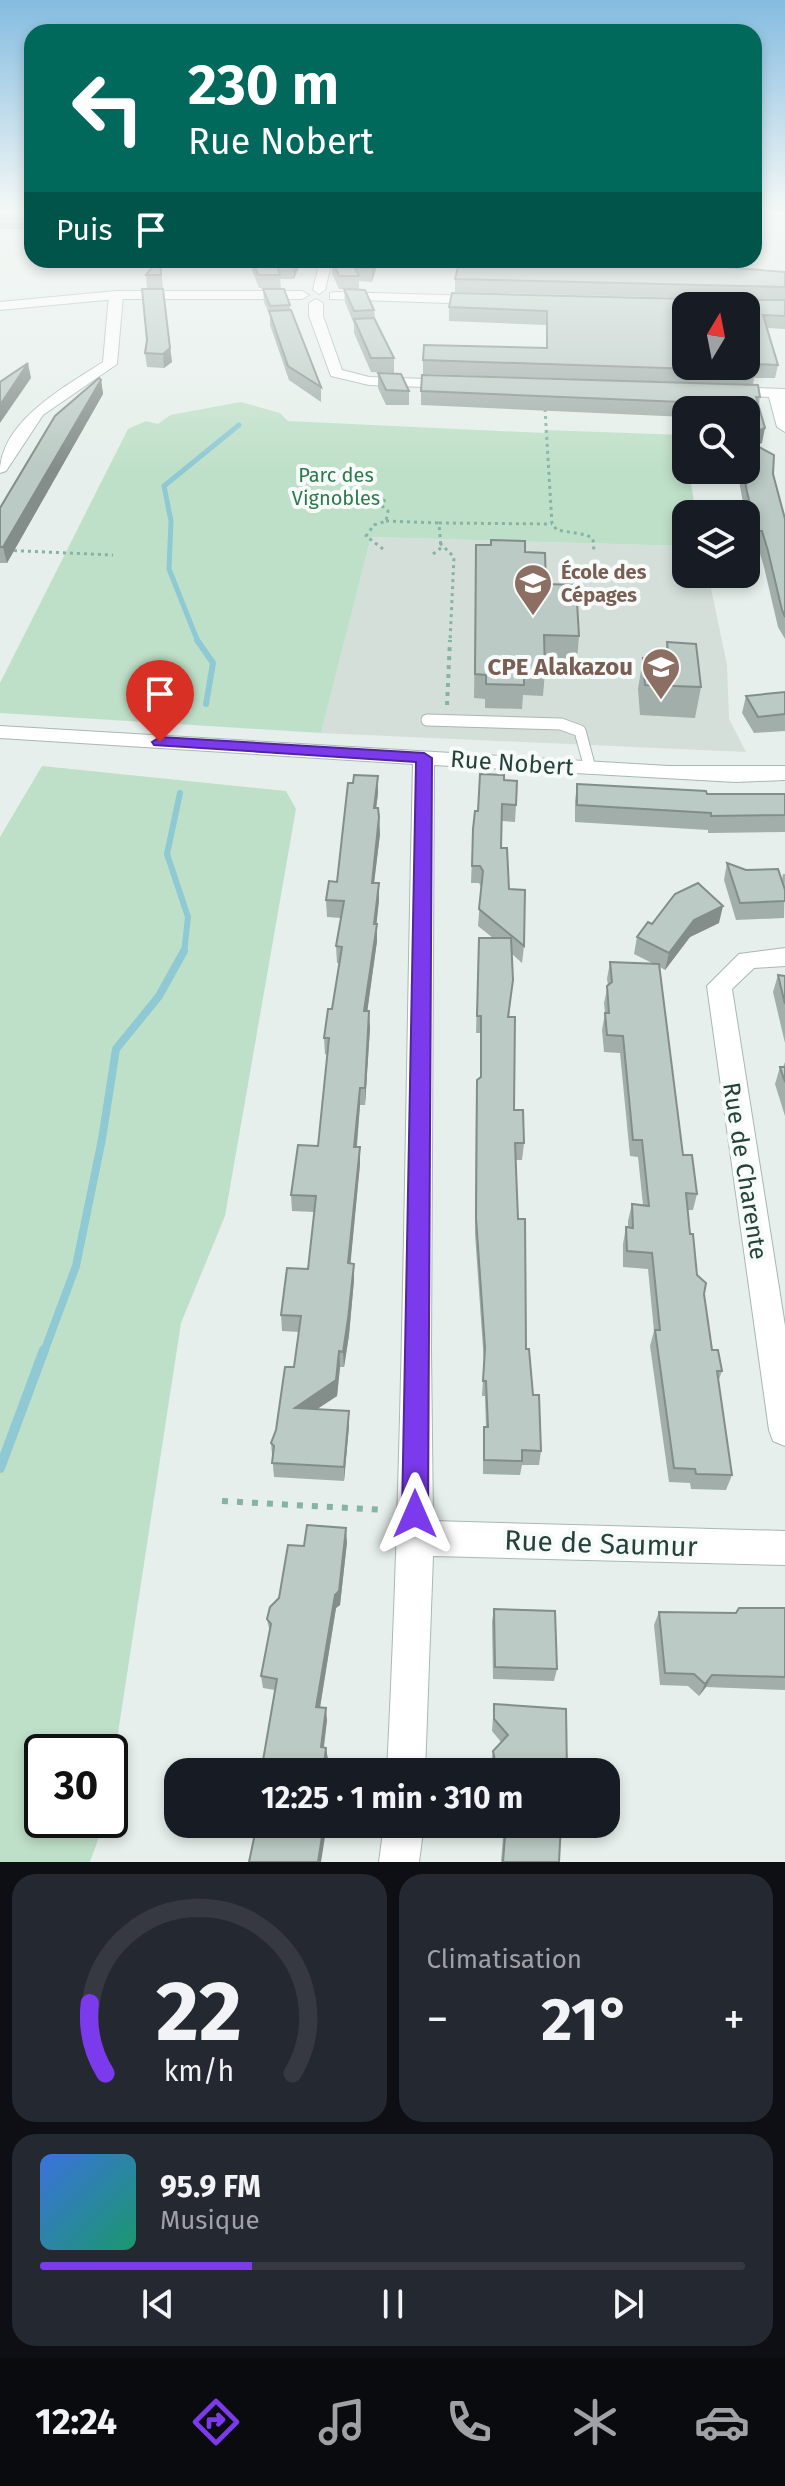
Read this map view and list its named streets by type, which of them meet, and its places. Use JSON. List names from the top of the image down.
{
  "streets": {
    "street": ["Rue Nobert", "Rue de Charente", "Rue de Saumur"]
  },
  "parks": ["Parc des Vignobles"],
  "places": {
    "school or university": ["École des Cépages", "CPE Alakazou"]
  },
  "north": "top",
  "page": {
    "turn": ["230 m", "Rue Nobert"],
    "then": "Puis",
    "limit": "30",
    "trip": "12:25 · 1 min · 310 m",
    "tile": "Climatisation",
    "heat": ["−", "21°", "+"],
    "song": ["95.9 FM", "Musique"],
    "tabs": "12:24",
    "gauge": ["22", "km/h"]
  }
}
